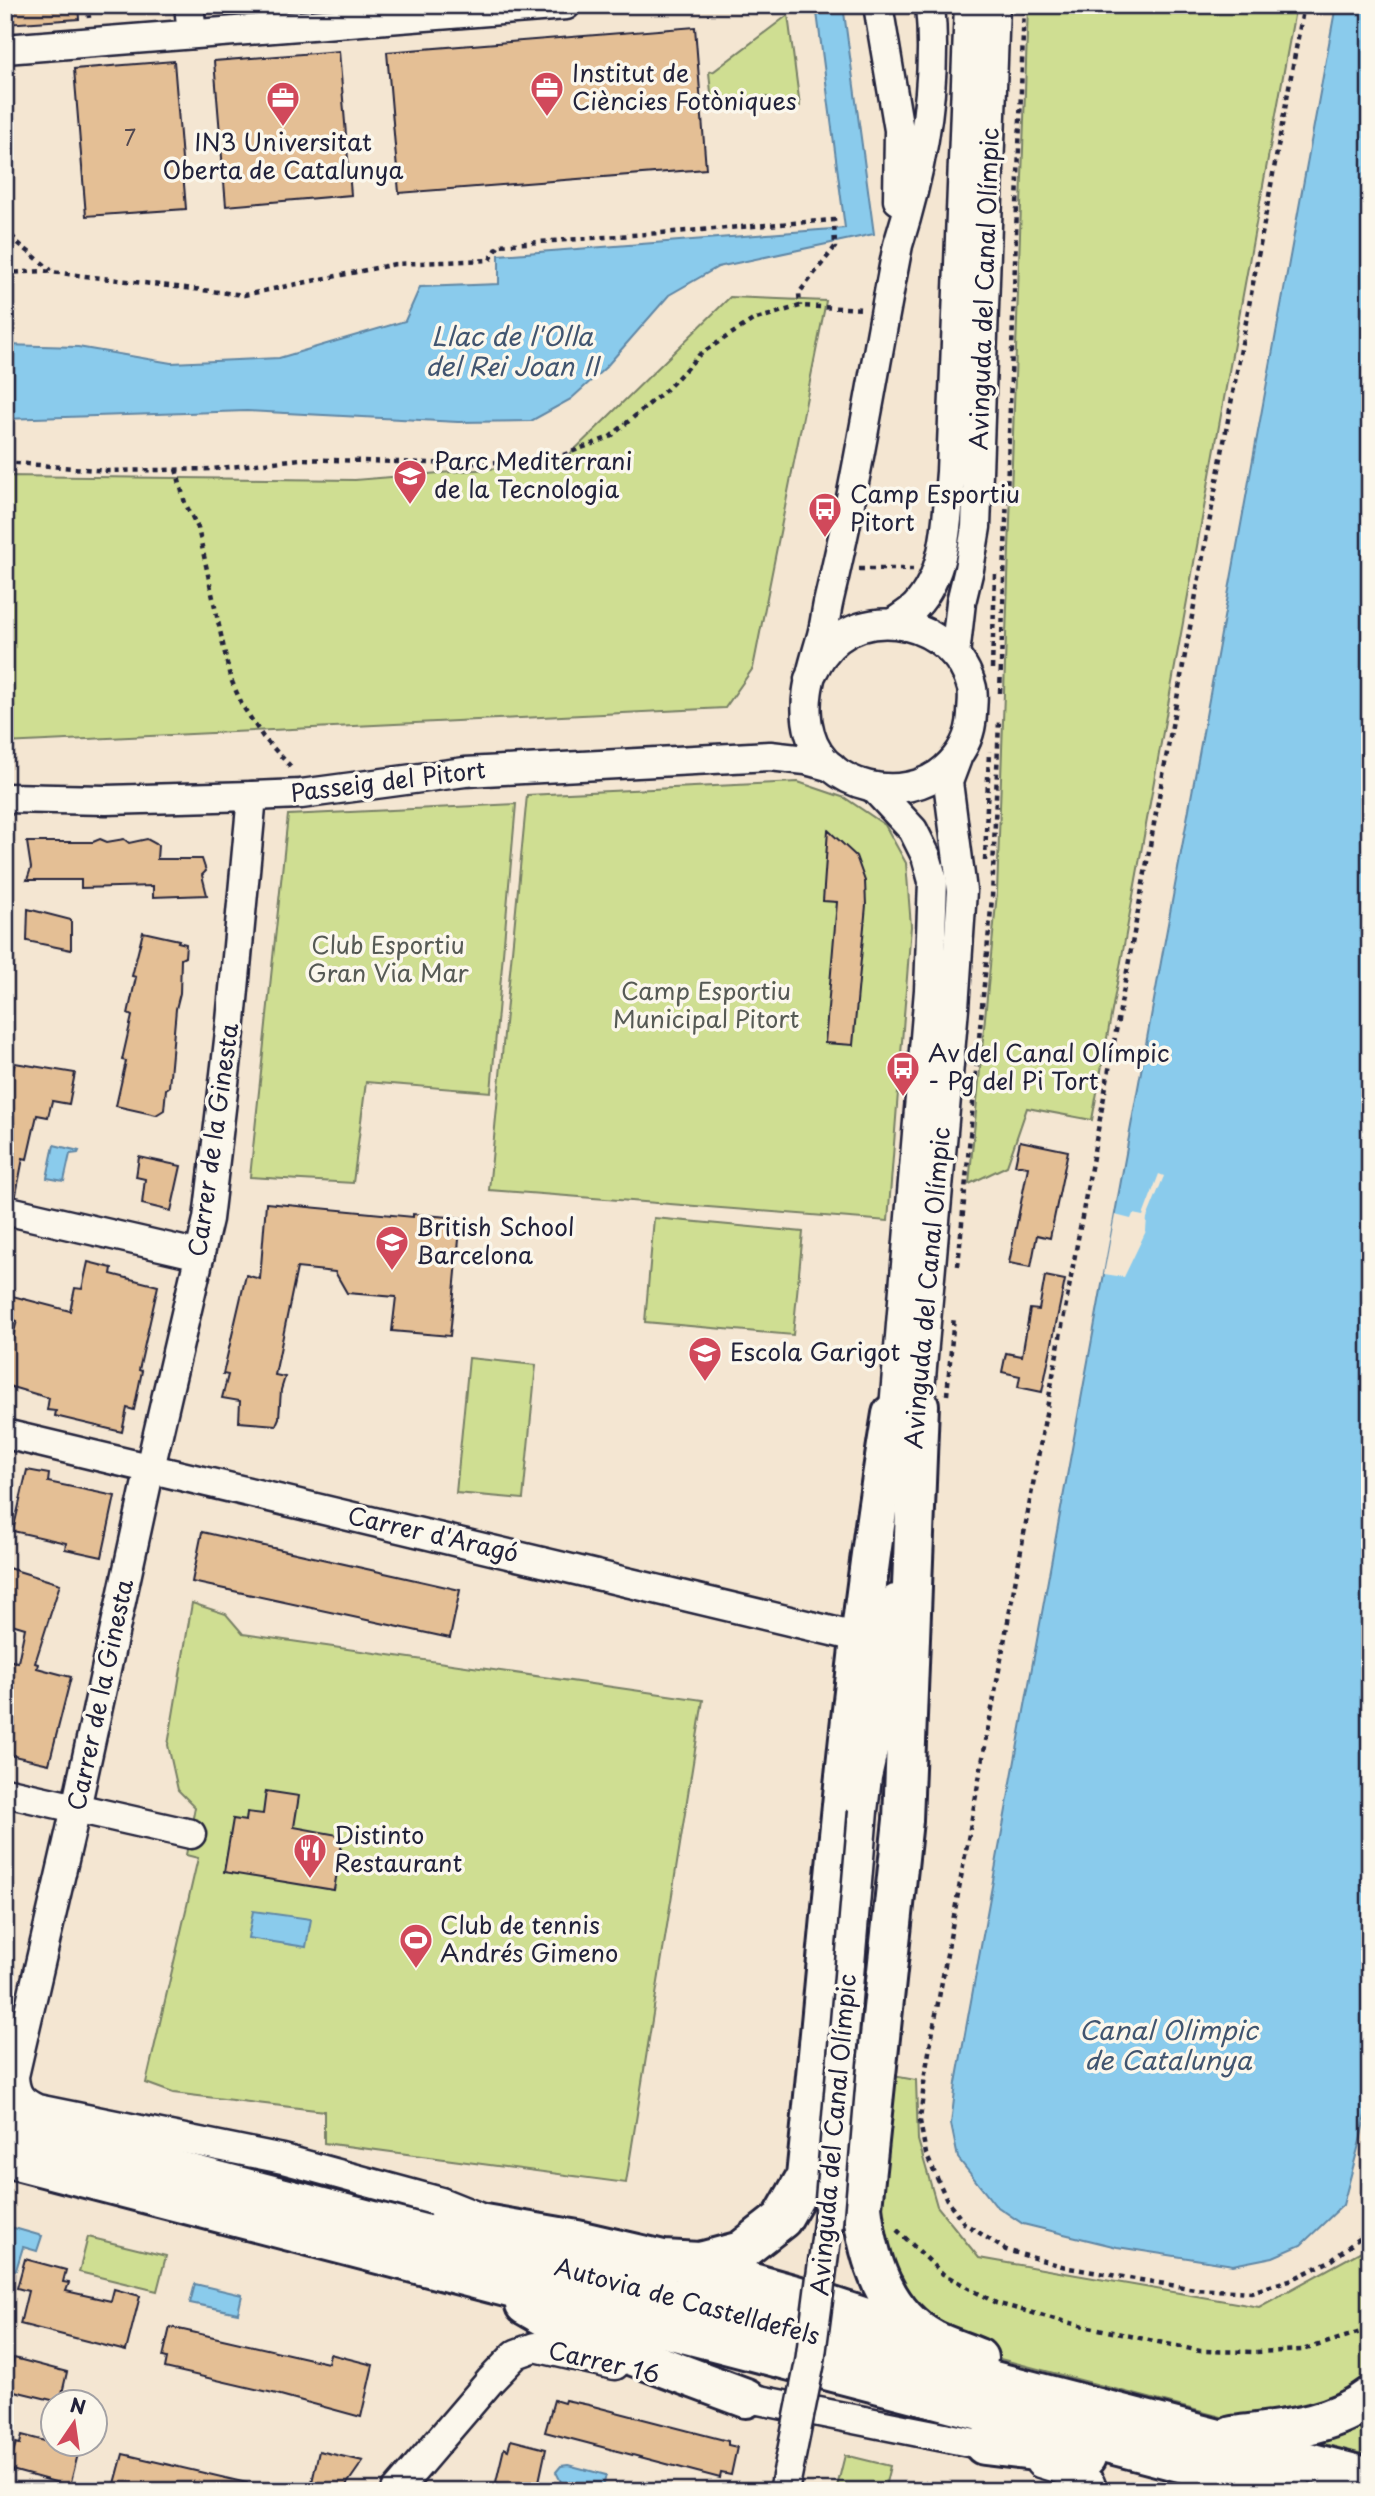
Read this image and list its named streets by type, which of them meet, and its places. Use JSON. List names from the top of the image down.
{
  "streets": {
    "highway": ["Autovia de Castelldefels"],
    "street": [
      "Avinguda del Canal Olímpic",
      "Passeig del Pitort",
      "Carrer de la Ginesta",
      "Carrer d'Aragó",
      "Carrer 16"
    ]
  },
  "crossings": [
    ["Avinguda del Canal Olímpic", "Passeig del Pitort"],
    ["Passeig del Pitort", "Carrer de la Ginesta"],
    ["Carrer de la Ginesta", "Carrer d'Aragó"]
  ],
  "water": ["Llac de l'Olla del Rei Joan II", "Canal Olimpic de Catalunya"],
  "parks": ["Club Esportiu Gran Via Mar", "Camp Esportiu Municipal Pitort"],
  "places": {
    "office": ["Institut de Ciències Fotòniques", "IN3 Universitat Oberta de Catalunya"],
    "school or university": ["Parc Mediterrani de la Tecnologia", "British School Barcelona", "Escola Garigot"],
    "bus stop": ["Camp Esportiu Pitort", "Av del Canal Olímpic - Pg del Pi Tort"],
    "restaurant": ["Distinto Restaurant"],
    "sports": ["Club de tennis Andrés Gimeno"]
  },
  "house_numbers": ["7"],
  "north": "top"
}
